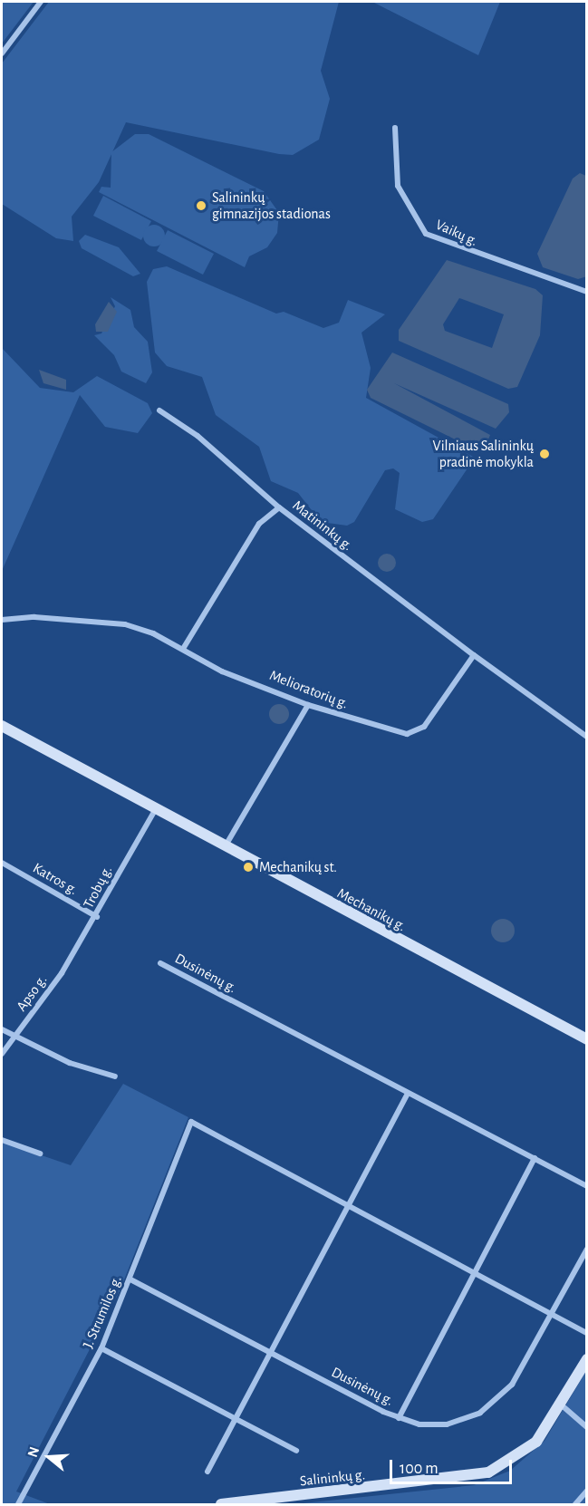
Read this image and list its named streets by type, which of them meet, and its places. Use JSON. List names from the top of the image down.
{
  "streets": {
    "main road": ["Mechanikų g.", "Salininkų g."],
    "street": [
      "Vaikų g.",
      "Matininkų g.",
      "Melioratorių g.",
      "Katros g.",
      "Trobų g.",
      "Dusinėnų g.",
      "Apso g.",
      "J. Strumilos g."
    ]
  },
  "crossings": [
    ["Matininkų g.", "Melioratorių g."],
    ["Katros g.", "Trobų g."],
    ["Trobų g.", "Mechanikų g."],
    ["Trobų g.", "Apso g."],
    ["Dusinėnų g.", "J. Strumilos g."]
  ],
  "places": ["Salininkų gimnazijos stadionas", "Vilniaus Salininkų pradinė mokykla", "Mechanikų st."],
  "scale_bar": "100 m",
  "north": "left"
}
